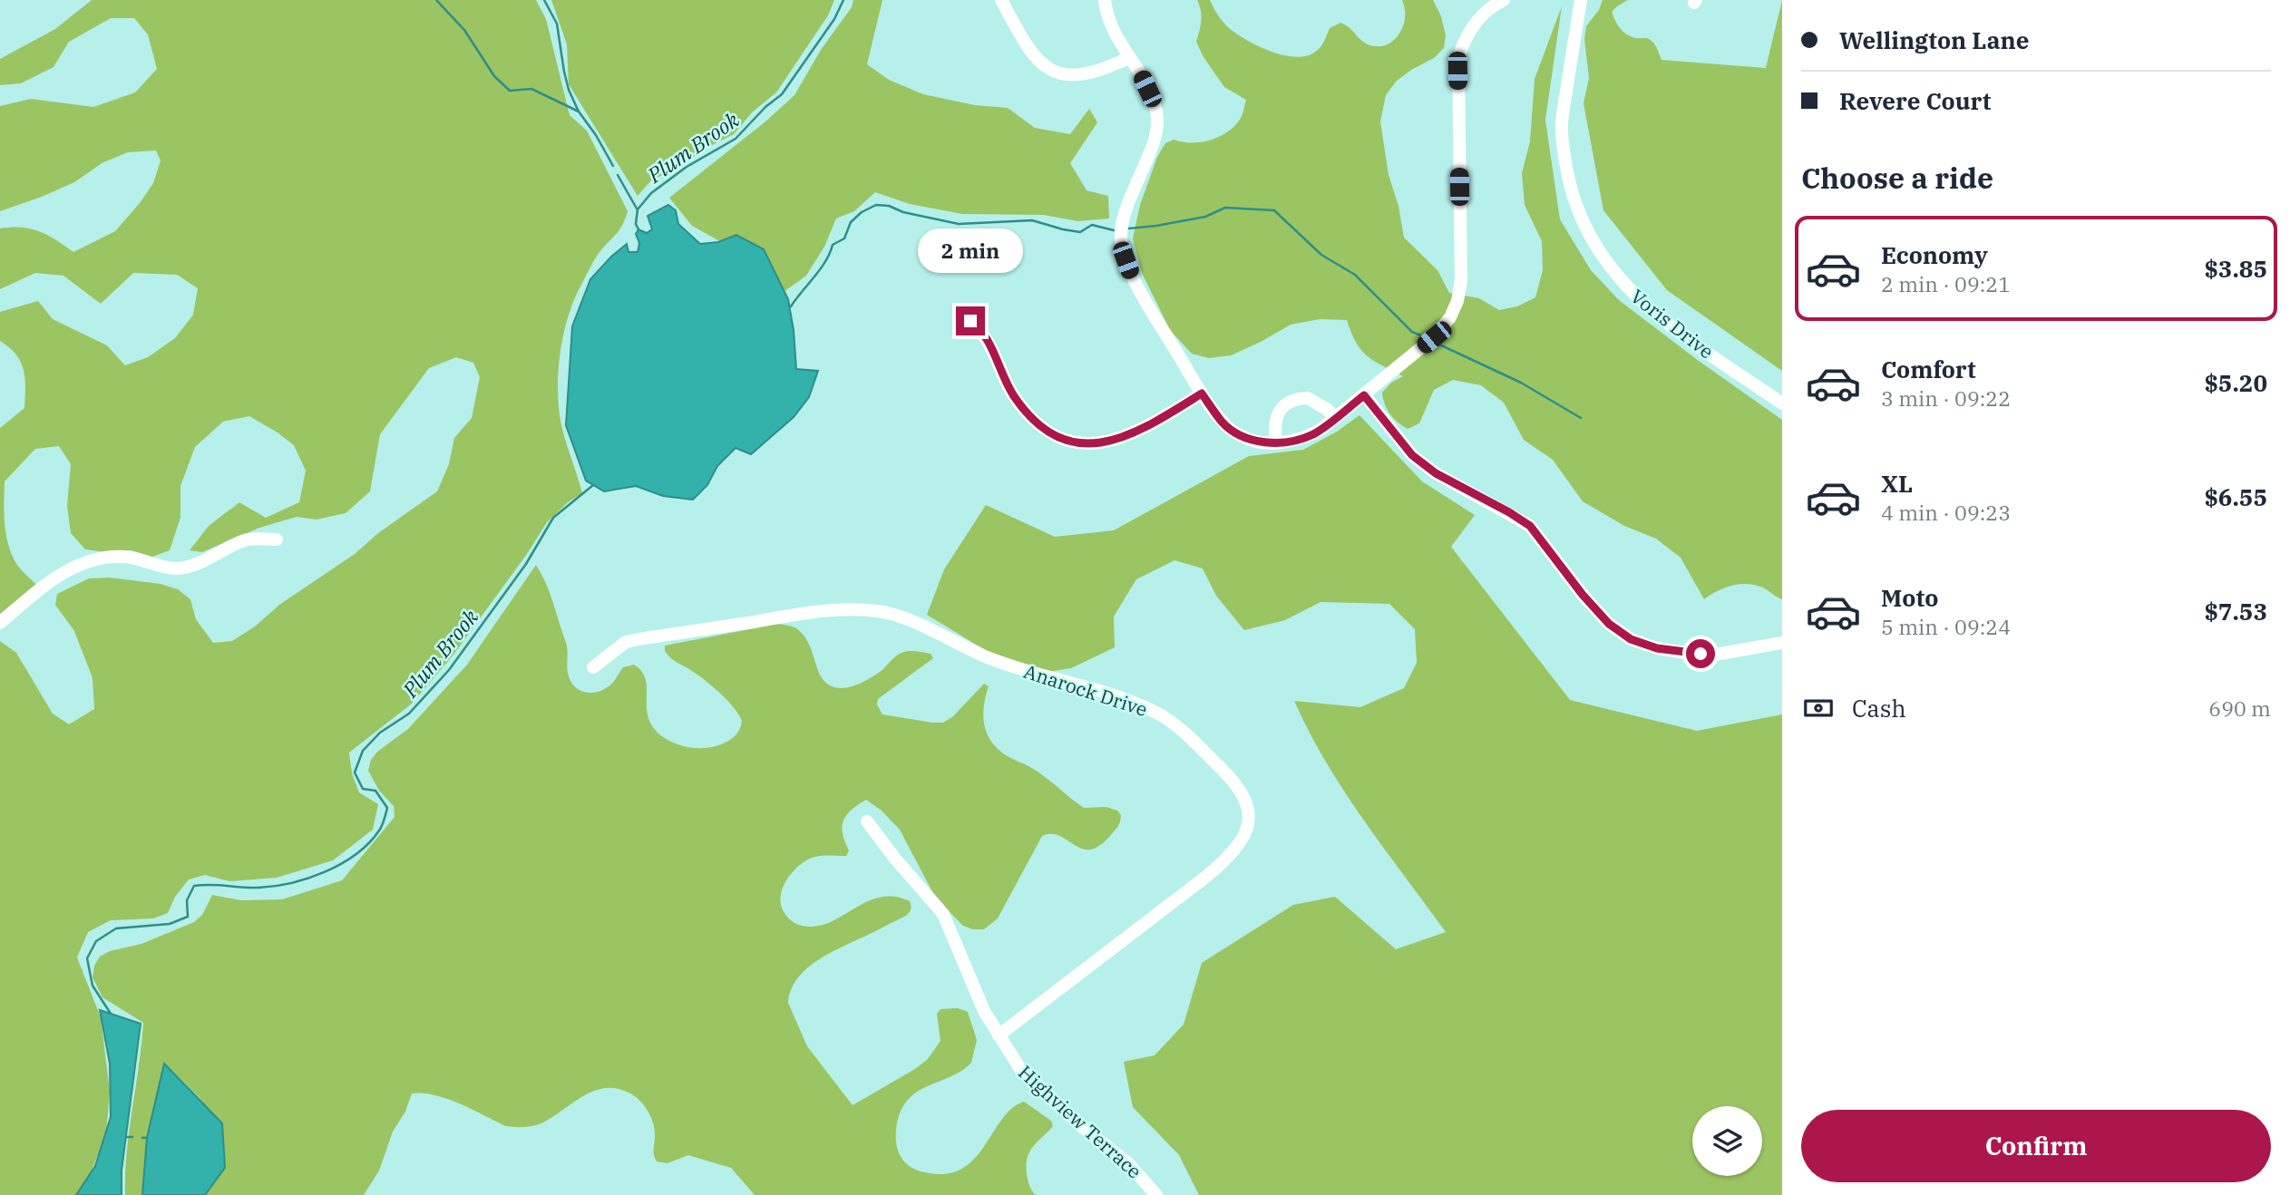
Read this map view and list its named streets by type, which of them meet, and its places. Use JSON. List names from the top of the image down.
{
  "streets": {
    "street": ["Voris Drive", "Anarock Drive", "Highview Terrace"]
  },
  "crossings": [
    ["Anarock Drive", "Highview Terrace"]
  ],
  "water": ["Plum Brook"],
  "page": {
    "banner": ["Wellington Lane", "Revere Court"],
    "heading": "Choose a ride",
    "list": [
      {
        "name": "Economy",
        "note": "2 min · 09:21",
        "value": "$3.85"
      },
      {
        "name": "Comfort",
        "note": "3 min · 09:22",
        "value": "$5.20"
      },
      {
        "name": "XL",
        "note": "4 min · 09:23",
        "value": "$6.55"
      },
      {
        "name": "Moto",
        "note": "5 min · 09:24",
        "value": "$7.53"
      }
    ],
    "bubble": "2 min",
    "pay": ["Cash", "690 m"],
    "buttons": "Confirm"
  }
}
